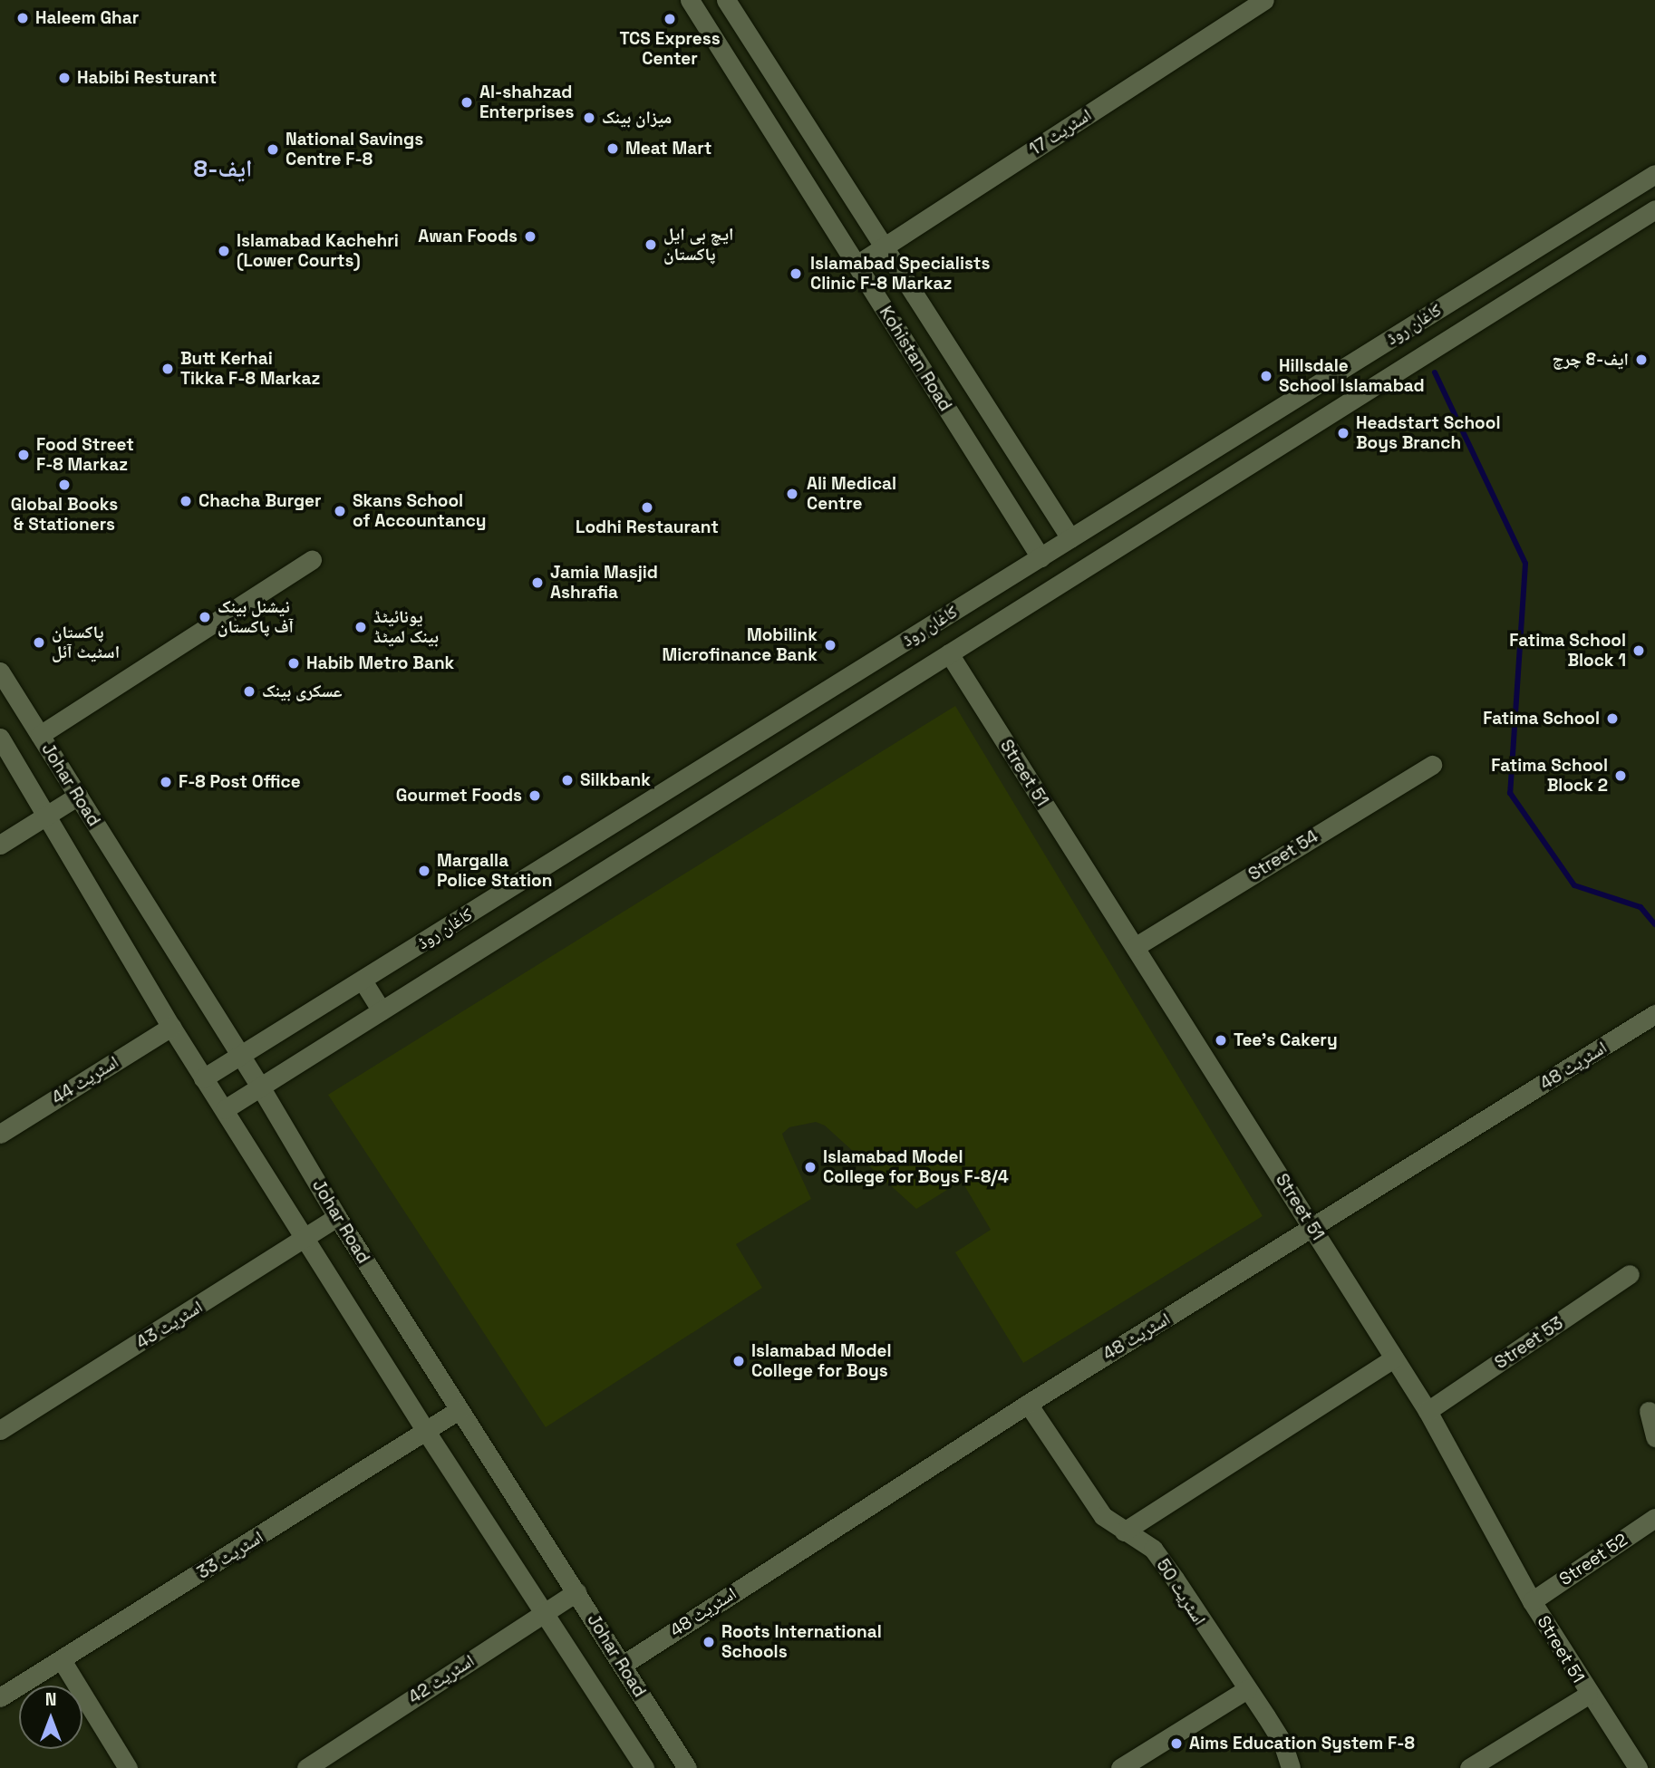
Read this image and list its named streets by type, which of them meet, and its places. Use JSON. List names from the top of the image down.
{
  "streets": {
    "street": [
      "اسٹریٹ 17",
      "کاغان روڈ",
      "Kohistan Road",
      "Street 51",
      "Johar Road",
      "Street 54",
      "اسٹریٹ 48",
      "اسٹریٹ 44",
      "اسٹریٹ 43",
      "Street 53",
      "اسٹریٹ 33",
      "Street 52",
      "اسٹریٹ 50",
      "اسٹریٹ 42"
    ]
  },
  "crossings": [
    ["اسٹریٹ 17", "Kohistan Road"],
    ["کاغان روڈ", "Kohistan Road"],
    ["کاغان روڈ", "Street 51"],
    ["کاغان روڈ", "Johar Road"],
    ["Street 51", "Street 54"],
    ["Street 51", "اسٹریٹ 48"],
    ["Street 51", "Street 53"],
    ["Street 51", "Street 52"],
    ["Johar Road", "اسٹریٹ 48"],
    ["Johar Road", "اسٹریٹ 44"],
    ["Johar Road", "اسٹریٹ 43"],
    ["Johar Road", "اسٹریٹ 33"],
    ["Johar Road", "اسٹریٹ 42"],
    ["اسٹریٹ 48", "اسٹریٹ 50"]
  ],
  "districts": ["ایف-8"],
  "places": [
    "Haleem Ghar",
    "TCS Express Center",
    "Habibi Resturant",
    "Al-shahzad Enterprises",
    "میزان بینک",
    "Meat Mart",
    "National Savings Centre F-8",
    "Awan Foods",
    "ایچ بی ایل پاکستان",
    "Islamabad Kachehri (Lower Courts)",
    "Islamabad Specialists Clinic F-8 Markaz",
    "ایف-8 چرچ",
    "Butt Kerhai Tikka F-8 Markaz",
    "Hillsdale School Islamabad",
    "Headstart School Boys Branch",
    "Food Street F-8 Markaz",
    "Global Books & Stationers",
    "Ali Medical Centre",
    "Chacha Burger",
    "Lodhi Restaurant",
    "Skans School of Accountancy",
    "Jamia Masjid Ashrafia",
    "نیشنل بینک آف پاکستان",
    "یونائیٹڈ بینک لمیٹڈ",
    "پاکستان اسٹیٹ آئل",
    "Mobilink Microfinance Bank",
    "Fatima School Block 1",
    "Habib Metro Bank",
    "عسکری بینک",
    "Fatima School",
    "Fatima School Block 2",
    "Silkbank",
    "F-8 Post Office",
    "Gourmet Foods",
    "Margalla Police Station",
    "Tee's Cakery",
    "Islamabad Model College for Boys F-8/4",
    "Islamabad Model College for Boys",
    "Roots International Schools",
    "Aims Education System F-8"
  ],
  "north": "top"
}
